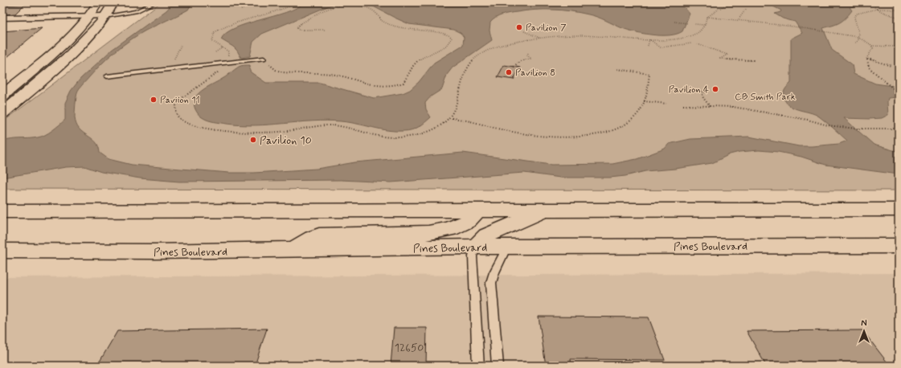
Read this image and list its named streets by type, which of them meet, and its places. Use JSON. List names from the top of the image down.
{
  "streets": {
    "main road": ["Pines Boulevard"]
  },
  "parks": ["CB Smith Park"],
  "places": [
    "Pavilion 7",
    "Pavilion 8",
    "Pavilion 4",
    "Paviion 11",
    "Pavilion 10"
  ],
  "house_numbers": ["12650"],
  "north": "top"
}
